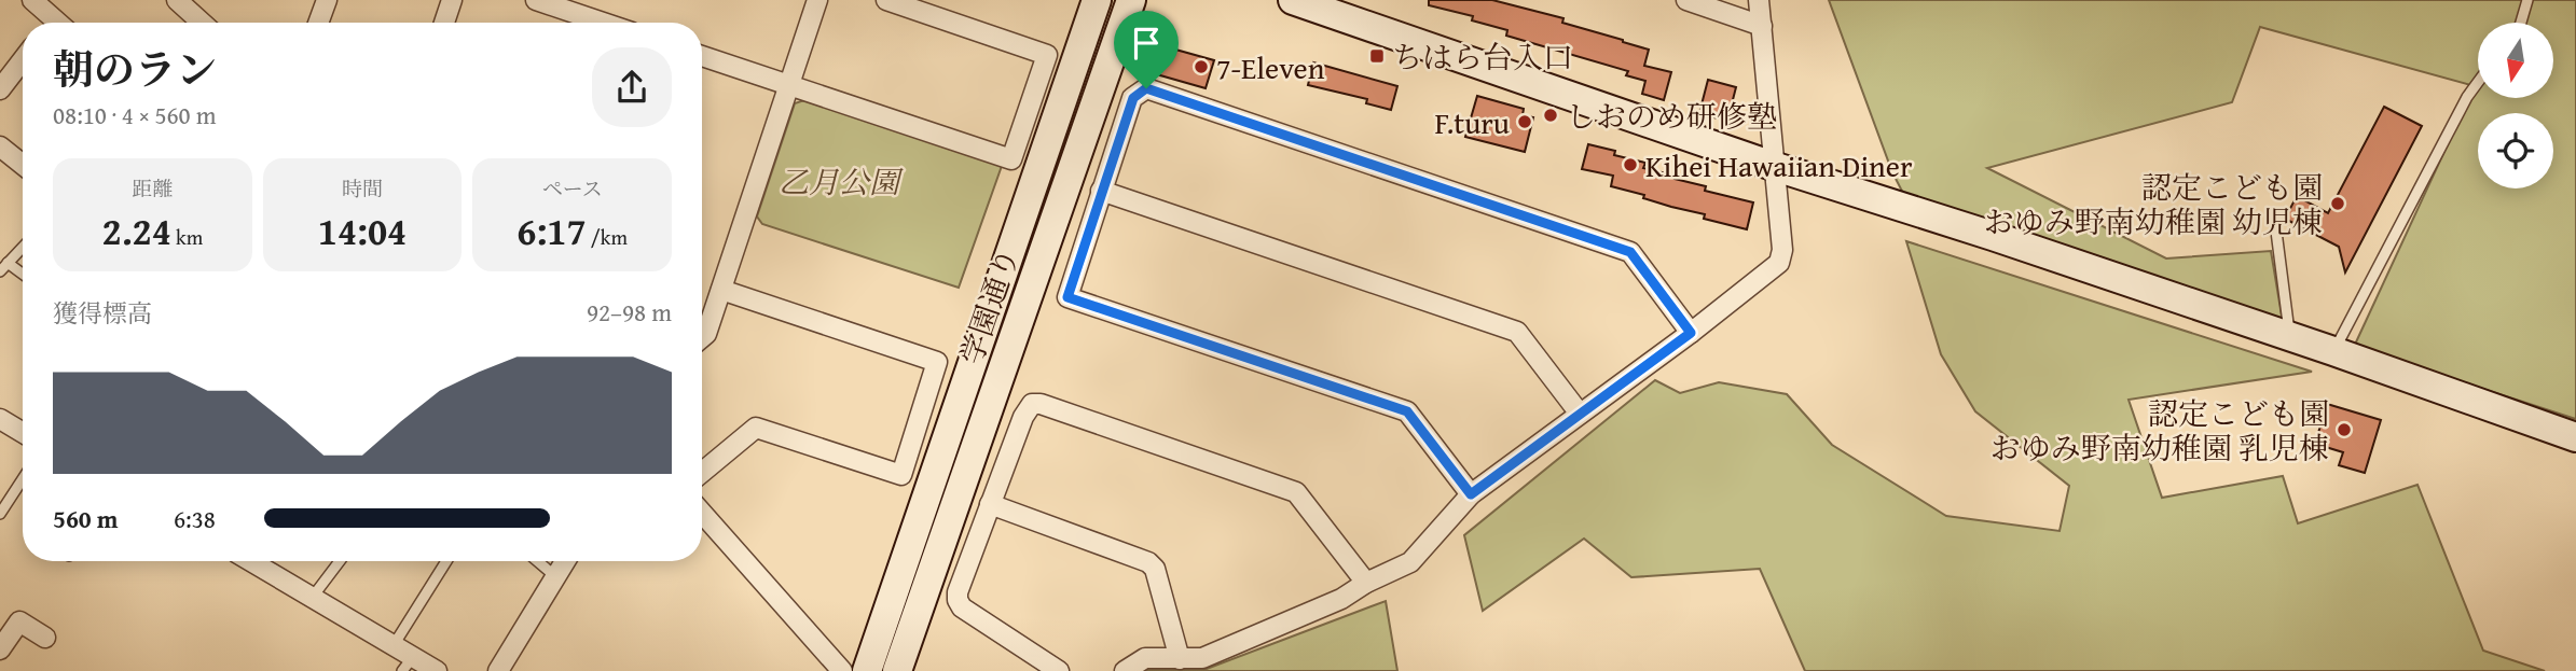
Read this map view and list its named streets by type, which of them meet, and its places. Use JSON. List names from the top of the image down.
{
  "streets": {
    "street": ["学園通り"]
  },
  "parks": ["乙月公園"],
  "places": {
    "transit": ["ちはら台入口"],
    "other": [
      "7-Eleven",
      "しおのめ研修塾",
      "F.turu",
      "Kihei Hawaiian Diner",
      "認定こども園 おゆみ野南幼稚園 幼児棟",
      "認定こども園 おゆみ野南幼稚園 乳児棟"
    ]
  },
  "north": "bottom",
  "page": {
    "heading": ["朝のラン", "08:10 · 4 × 560 m"],
    "stats": [
      ["距離", "2.24 km"],
      ["時間", "14:04"],
      ["ペース", "6:17 /km"]
    ],
    "chart": ["獲得標高", "92–98 m"],
    "list": [
      {
        "name": "560 m",
        "note": "6:38"
      }
    ]
  }
}
